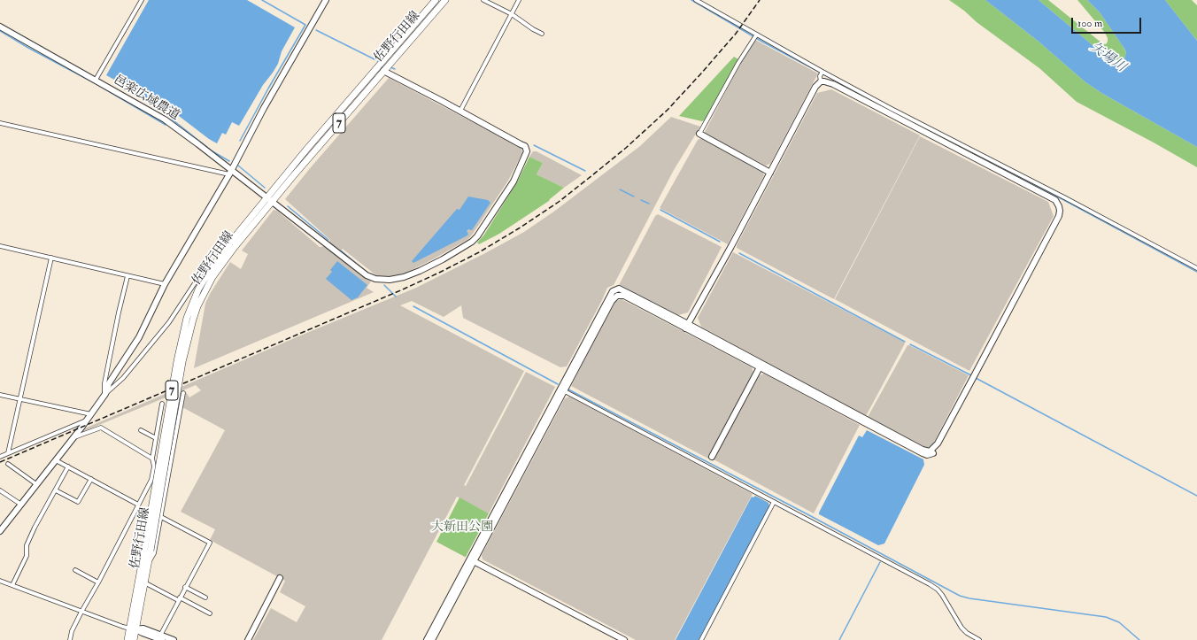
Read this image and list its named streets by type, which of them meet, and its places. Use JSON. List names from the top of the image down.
{
  "streets": {
    "main road": ["佐野行田線", "7"],
    "street": ["邑楽広域農道"]
  },
  "crossings": [
    ["佐野行田線", "邑楽広域農道"]
  ],
  "water": ["矢場川"],
  "parks": ["大新田公園"],
  "scale_bar": "100 m"
}
